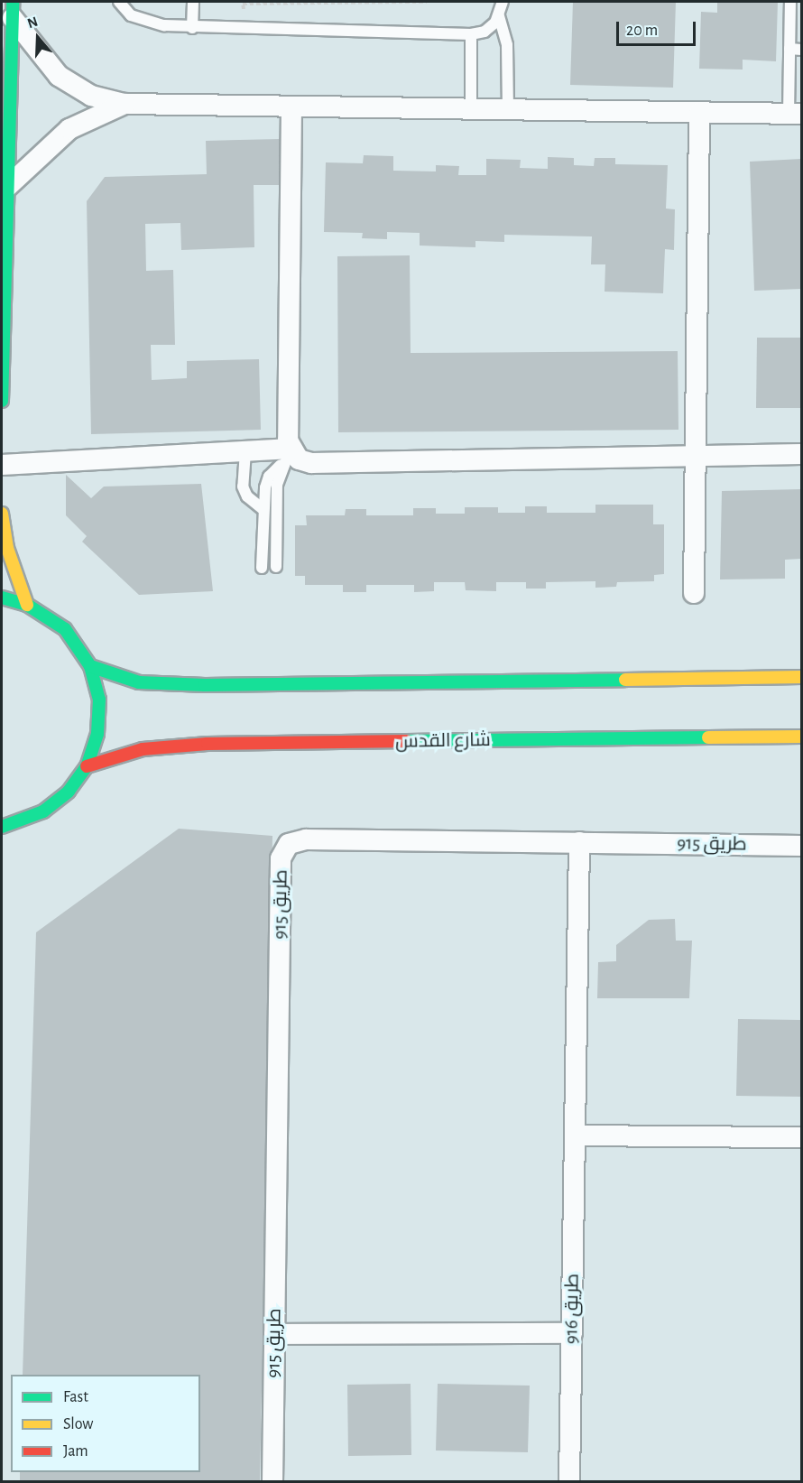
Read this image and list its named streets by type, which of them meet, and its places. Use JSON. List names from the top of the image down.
{
  "streets": {
    "main road": ["شارع القدس"],
    "street": ["طريق 915", "طريق 916"]
  },
  "crossings": [
    ["طريق 915", "طريق 916"]
  ],
  "legend": ["Fast", "Slow", "Jam"],
  "scale_bar": "20 m",
  "north": "top"
}
